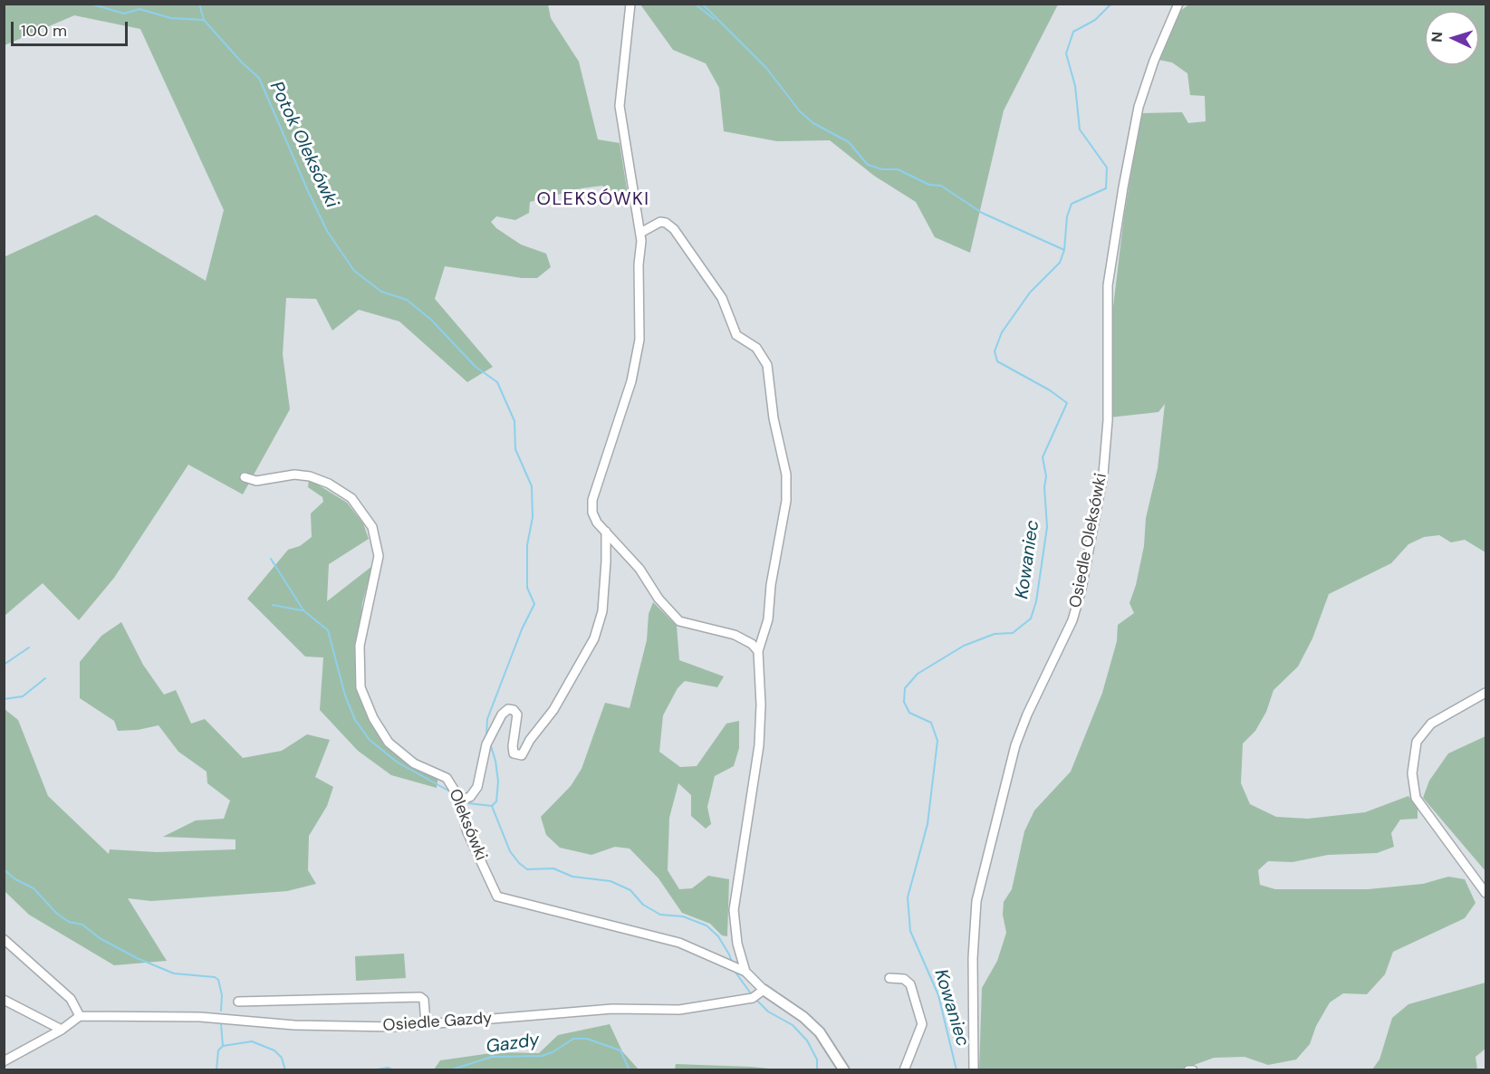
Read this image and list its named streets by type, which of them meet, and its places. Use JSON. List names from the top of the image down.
{
  "streets": {
    "street": ["Osiedle Oleksówki", "Oleksówki", "Osiedle Gazdy"]
  },
  "crossings": [
    ["Oleksówki", "Osiedle Gazdy"]
  ],
  "districts": ["OLEKSÓWKI"],
  "water": ["Potok Oleksówki", "Kowaniec", "Gazdy"],
  "scale_bar": "100 m",
  "north": "left"
}
